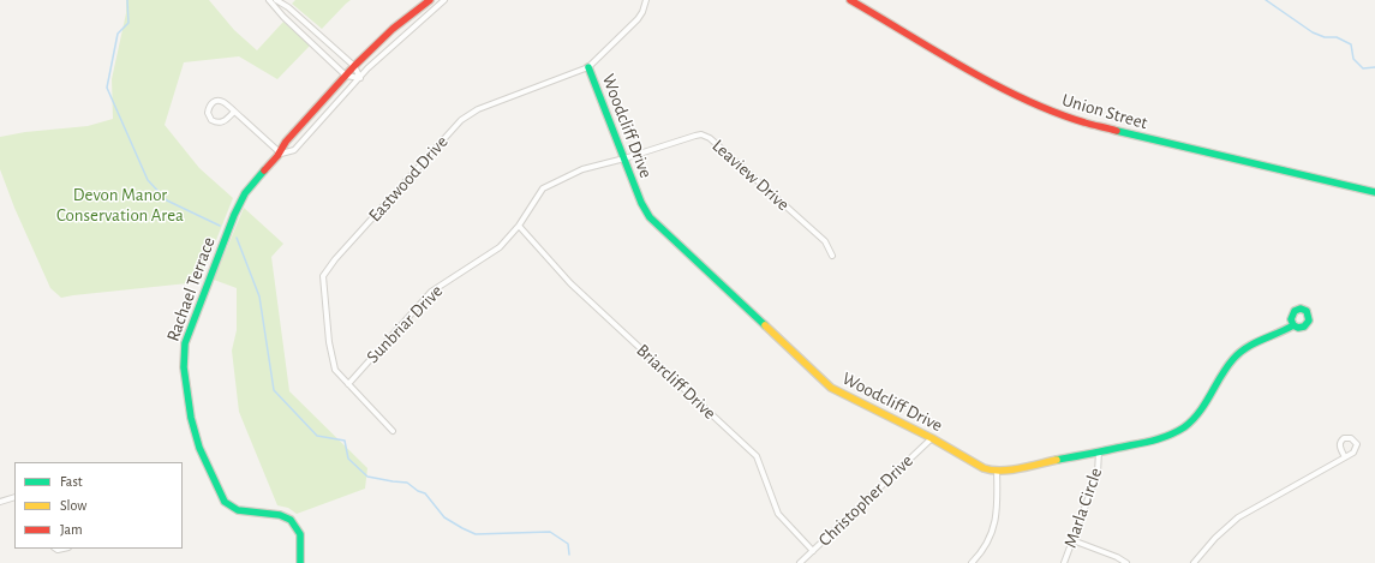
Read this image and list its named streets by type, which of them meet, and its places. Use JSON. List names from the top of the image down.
{
  "streets": {
    "street": [
      "Union Street",
      "Woodcliff Drive",
      "Leaview Drive",
      "Eastwood Drive",
      "Rachael Terrace",
      "Sunbriar Drive",
      "Briarcliff Drive",
      "Christopher Drive",
      "Marla Circle"
    ]
  },
  "crossings": [
    ["Woodcliff Drive", "Leaview Drive"],
    ["Woodcliff Drive", "Eastwood Drive"],
    ["Woodcliff Drive", "Sunbriar Drive"],
    ["Woodcliff Drive", "Christopher Drive"],
    ["Woodcliff Drive", "Marla Circle"],
    ["Leaview Drive", "Sunbriar Drive"],
    ["Eastwood Drive", "Sunbriar Drive"],
    ["Sunbriar Drive", "Briarcliff Drive"],
    ["Briarcliff Drive", "Christopher Drive"]
  ],
  "parks": ["Devon Manor Conservation Area"],
  "legend": ["Fast", "Slow", "Jam"]
}
